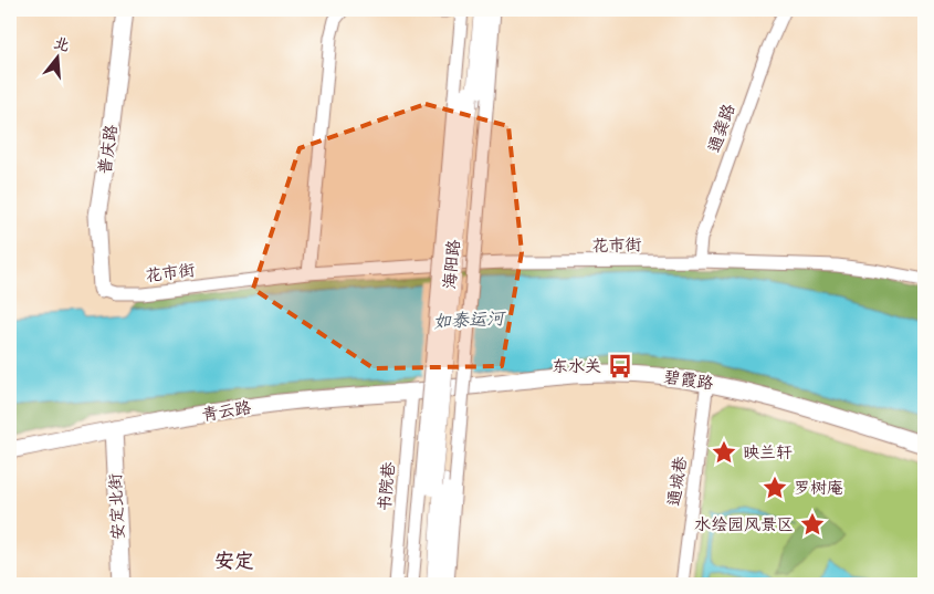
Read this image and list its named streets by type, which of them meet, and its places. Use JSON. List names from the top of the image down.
{
  "streets": {
    "main road": ["海阳路"],
    "street": [
      "通龚路",
      "普庆路",
      "花市街",
      "碧霞路",
      "青云路",
      "通城巷",
      "书院巷",
      "安定北街"
    ]
  },
  "crossings": [
    ["通龚路", "花市街"],
    ["普庆路", "花市街"],
    ["碧霞路", "青云路"],
    ["碧霞路", "通城巷"],
    ["青云路", "书院巷"],
    ["青云路", "安定北街"]
  ],
  "districts": ["安定"],
  "water": ["如泰运河"],
  "places": {
    "bus stop": ["东水关"],
    "place": ["映兰轩", "罗树庵", "水绘园风景区"]
  },
  "north": "top"
}
